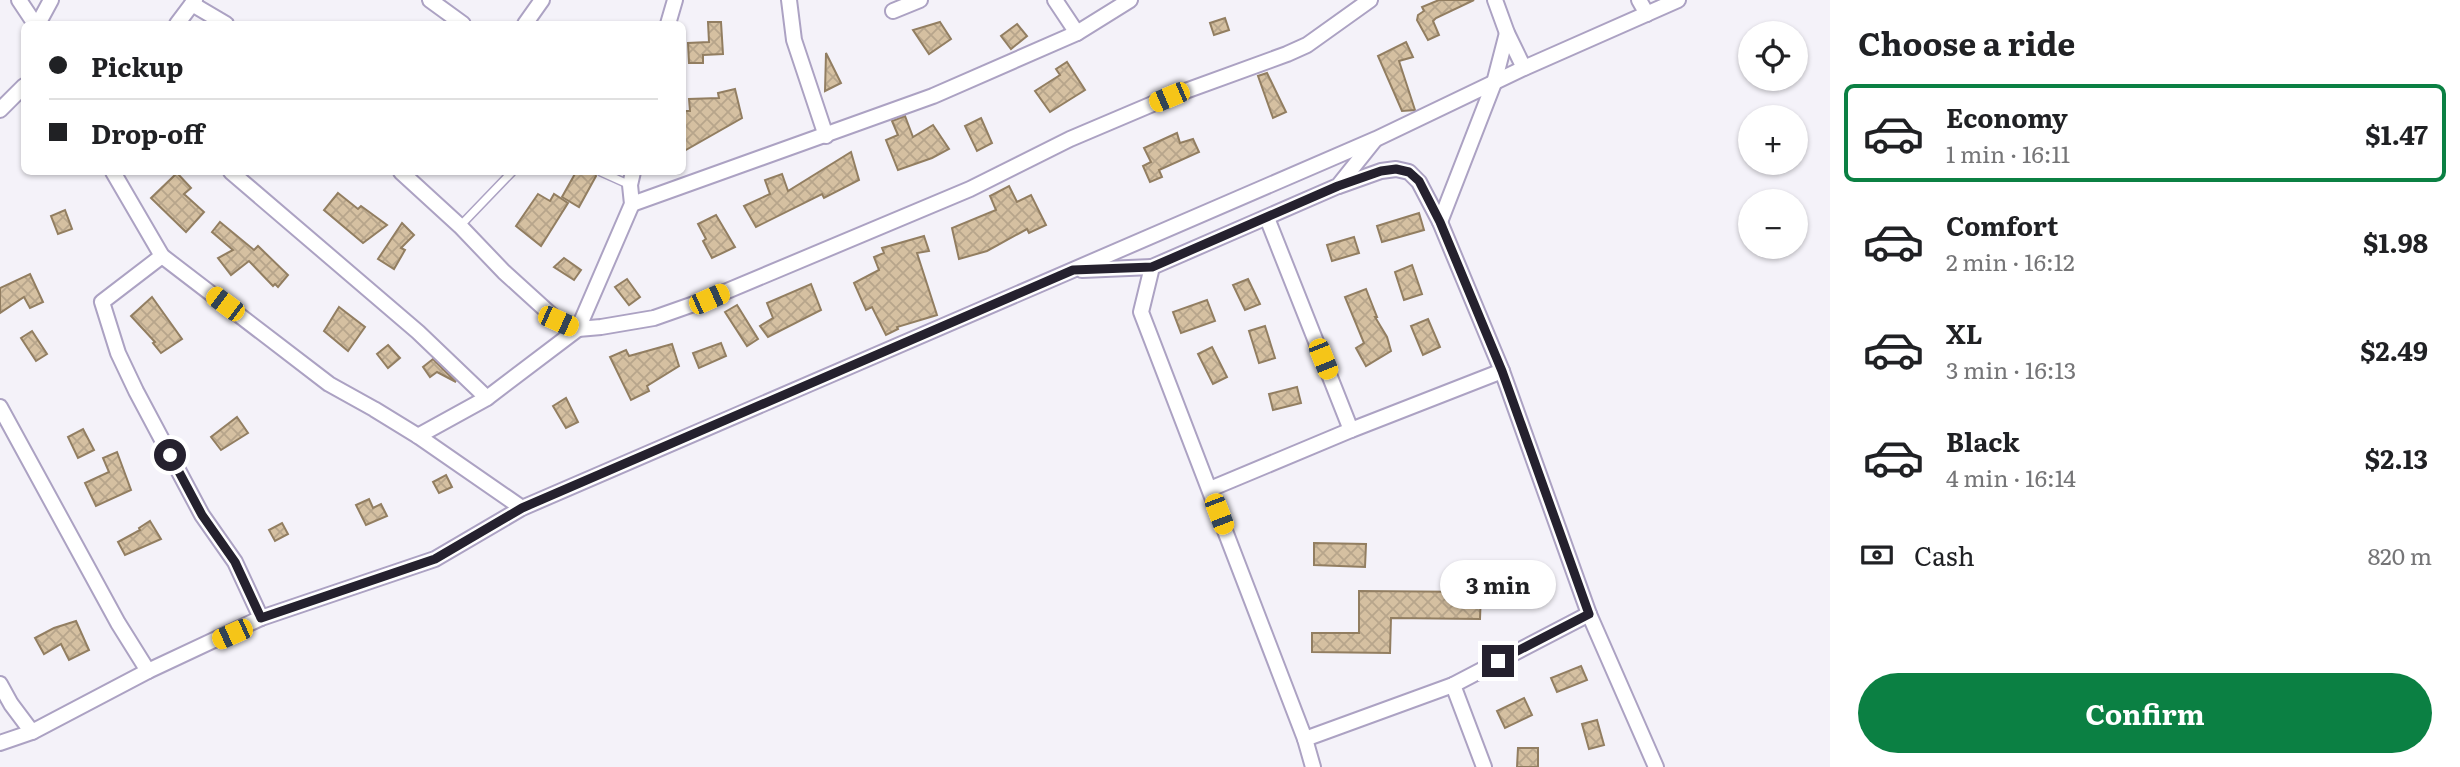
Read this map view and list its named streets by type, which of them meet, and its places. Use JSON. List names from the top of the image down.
{
  "page": {
    "heading": "Choose a ride",
    "map_buttons": ["+", "−"],
    "banner": ["Pickup", "Drop-off"],
    "list": [
      {
        "name": "Economy",
        "note": "1 min · 16:11",
        "value": "$1.47"
      },
      {
        "name": "Comfort",
        "note": "2 min · 16:12",
        "value": "$1.98"
      },
      {
        "name": "XL",
        "note": "3 min · 16:13",
        "value": "$2.49"
      },
      {
        "name": "Black",
        "note": "4 min · 16:14",
        "value": "$2.13"
      }
    ],
    "pay": ["Cash", "820 m"],
    "bubble": "3 min",
    "buttons": "Confirm"
  }
}
